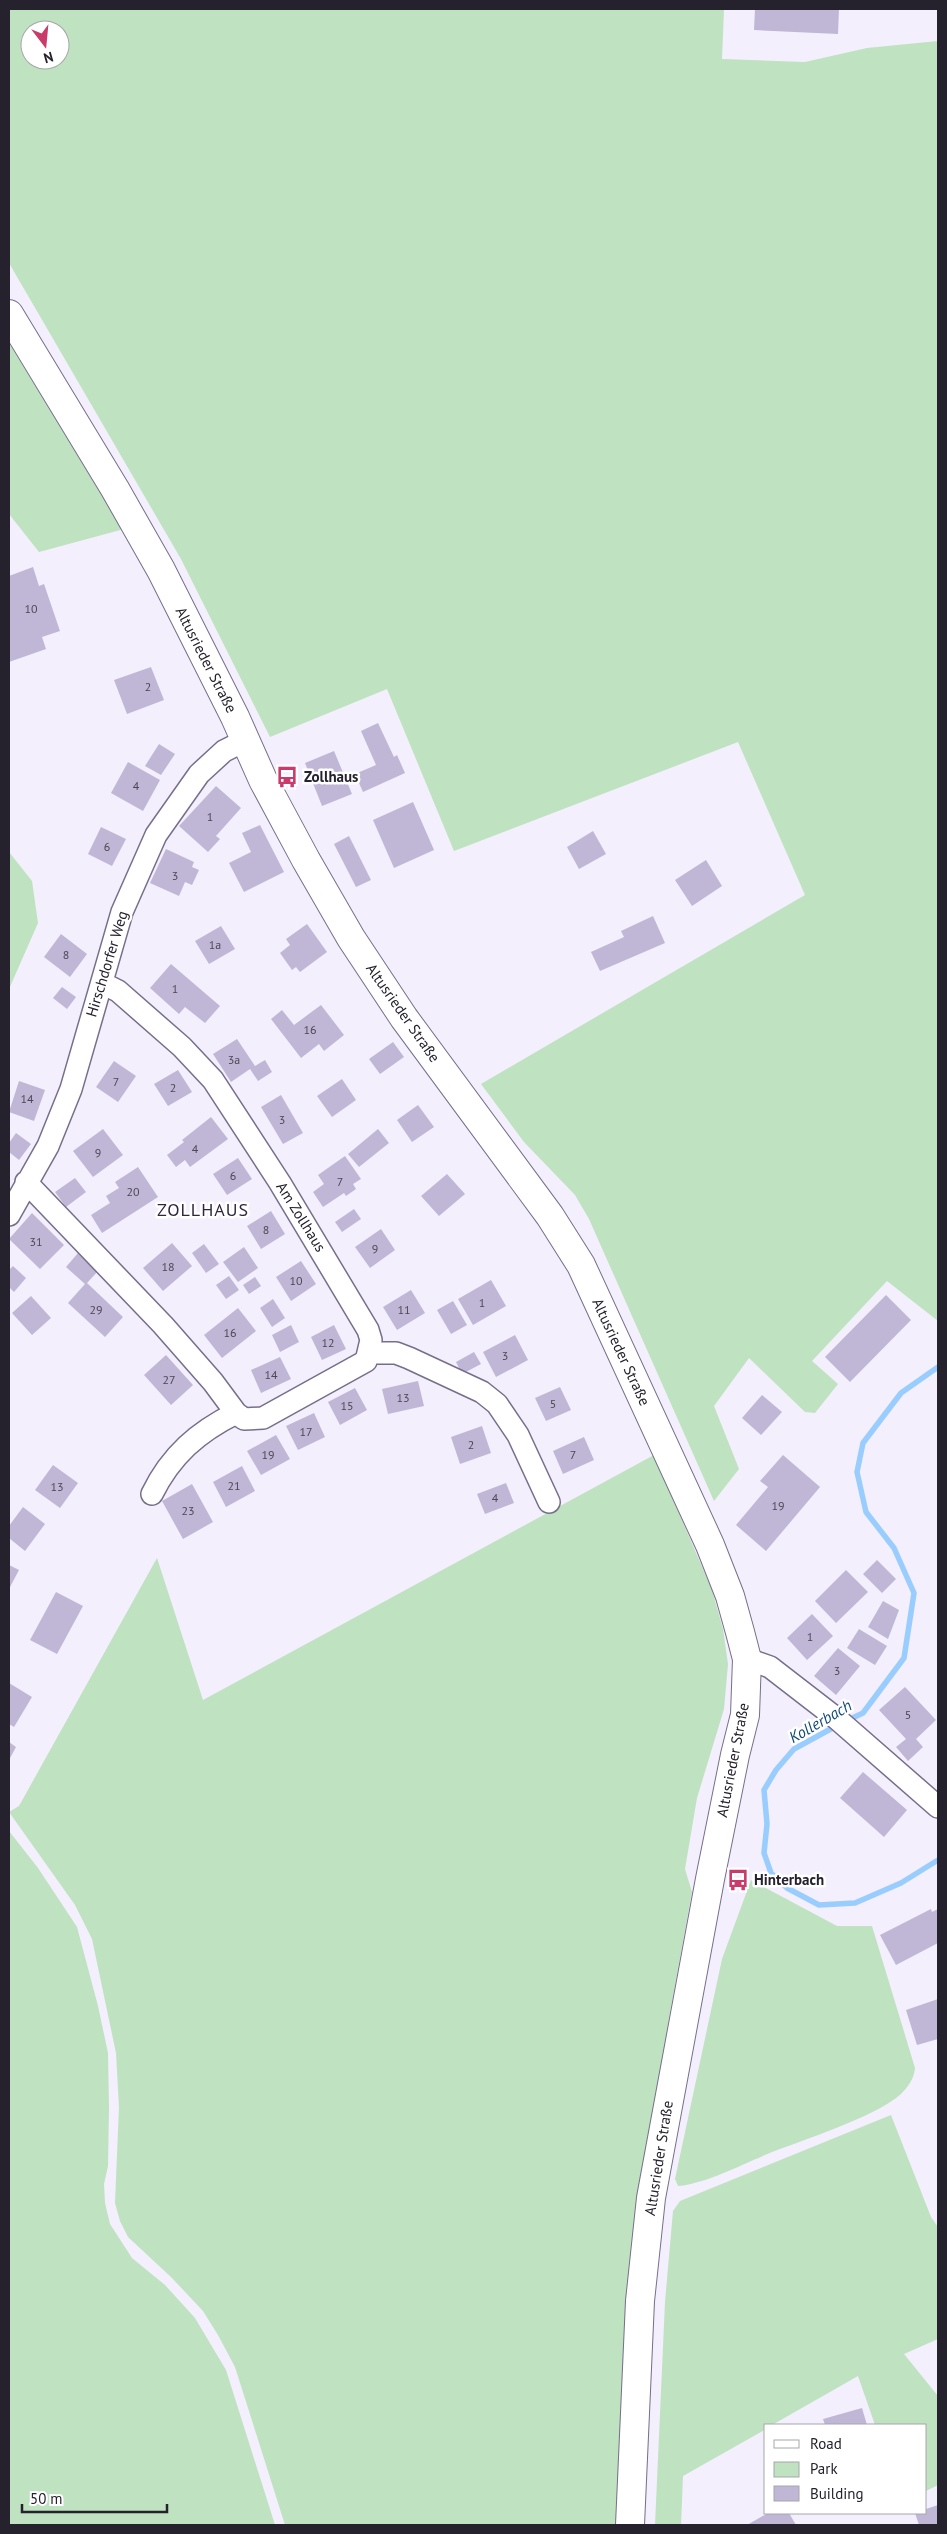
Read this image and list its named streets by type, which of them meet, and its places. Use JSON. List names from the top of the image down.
{
  "streets": {
    "main road": ["Altusrieder Straße"],
    "street": ["Hirschdorfer Weg", "Am Zollhaus"]
  },
  "crossings": [
    ["Altusrieder Straße", "Hirschdorfer Weg"],
    ["Hirschdorfer Weg", "Am Zollhaus"]
  ],
  "districts": ["ZOLLHAUS"],
  "water": ["Kollerbach"],
  "places": {
    "bus stop": ["Zollhaus", "Hinterbach"]
  },
  "house_numbers": [
    "10",
    "2",
    "4",
    "1",
    "6",
    "3",
    "1a",
    "8",
    "1",
    "16",
    "3a",
    "7",
    "2",
    "14",
    "3",
    "4",
    "9",
    "6",
    "7",
    "20",
    "8",
    "31",
    "9",
    "18",
    "10",
    "1",
    "29",
    "11",
    "16",
    "12",
    "3",
    "14",
    "27",
    "13",
    "5",
    "15",
    "17",
    "2",
    "19",
    "7",
    "21",
    "13",
    "4",
    "19",
    "23",
    "1",
    "3",
    "5"
  ],
  "legend": ["Road", "Park", "Building"],
  "scale_bar": "50 m",
  "north": "bottom"
}
